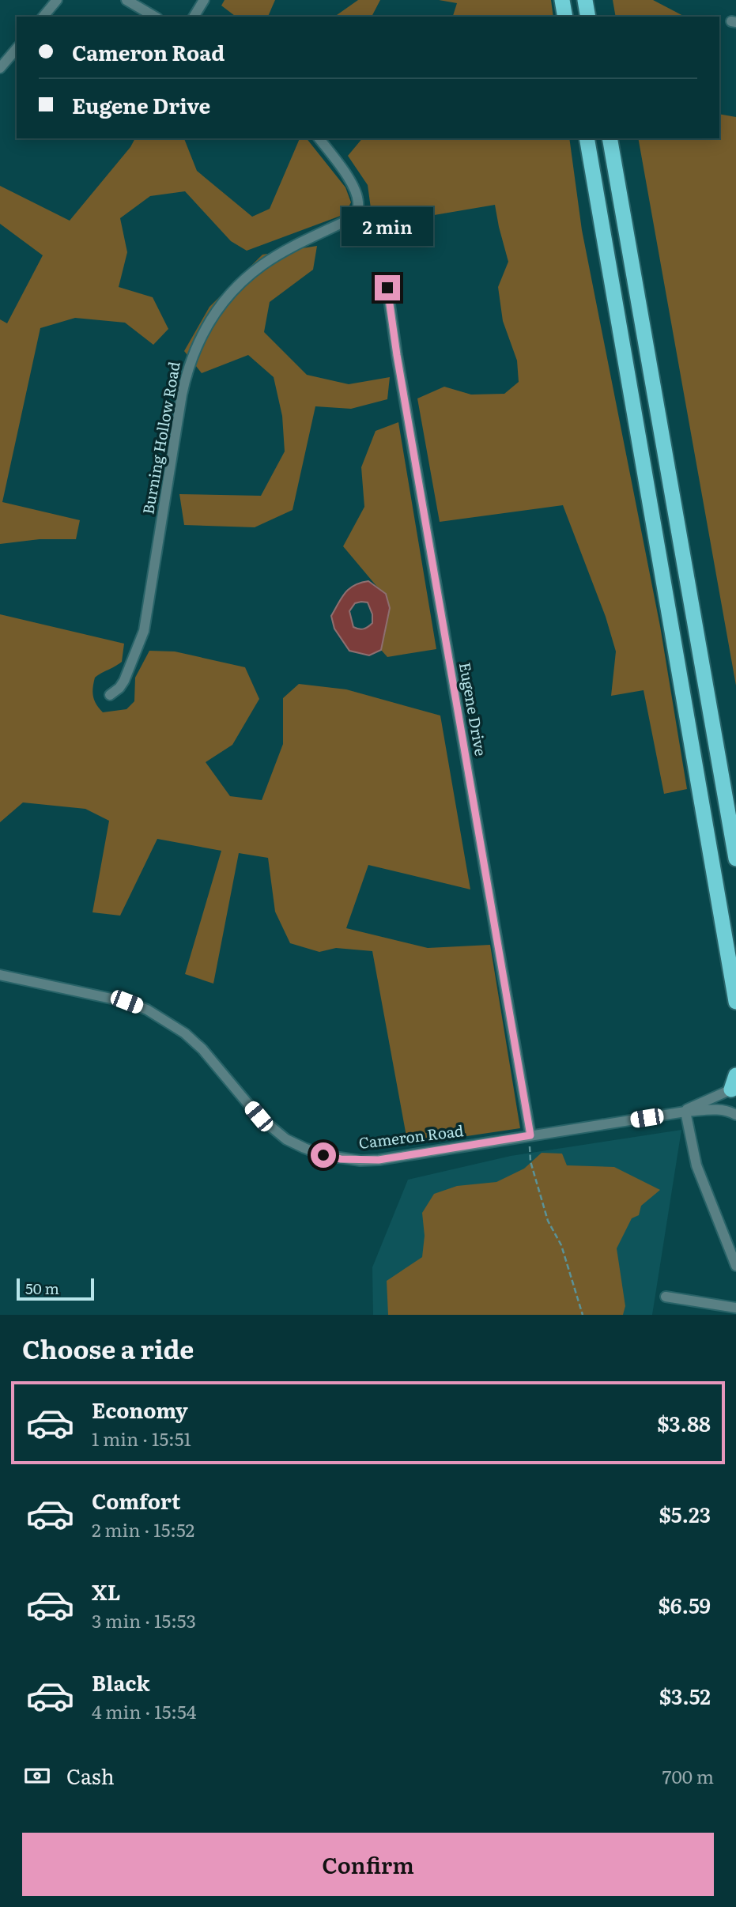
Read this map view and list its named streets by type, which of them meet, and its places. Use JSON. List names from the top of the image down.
{
  "streets": {
    "street": ["Burning Hollow Road", "Eugene Drive", "Cameron Road"]
  },
  "crossings": [
    ["Eugene Drive", "Cameron Road"]
  ],
  "scale_bar": "50 m",
  "page": {
    "banner": ["Cameron Road", "Eugene Drive"],
    "bubble": "2 min",
    "scale": "50 m",
    "heading": "Choose a ride",
    "list": [
      {
        "name": "Economy",
        "note": "1 min · 15:51",
        "value": "$3.88"
      },
      {
        "name": "Comfort",
        "note": "2 min · 15:52",
        "value": "$5.23"
      },
      {
        "name": "XL",
        "note": "3 min · 15:53",
        "value": "$6.59"
      },
      {
        "name": "Black",
        "note": "4 min · 15:54",
        "value": "$3.52"
      }
    ],
    "pay": ["Cash", "700 m"],
    "buttons": "Confirm"
  }
}
